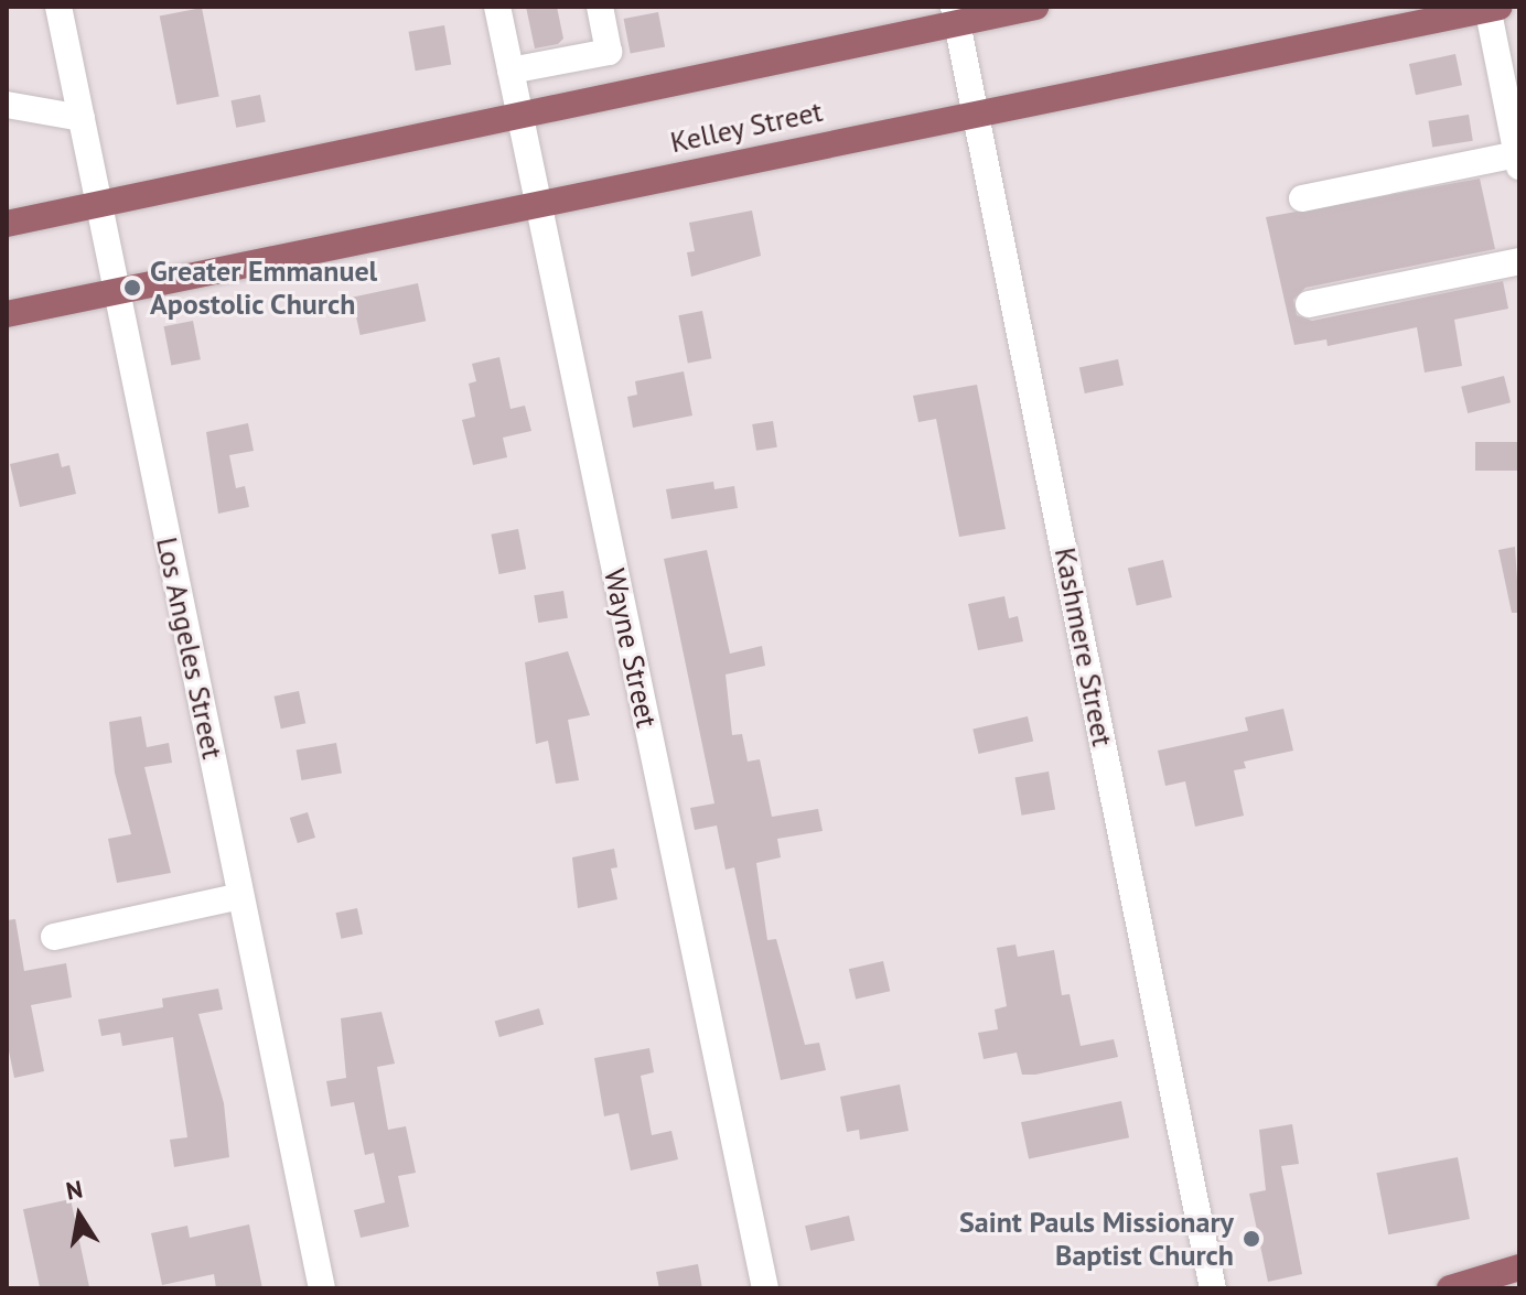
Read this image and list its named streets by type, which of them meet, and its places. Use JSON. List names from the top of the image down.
{
  "streets": {
    "main road": ["Kelley Street"],
    "street": ["Kashmere Street", "Los Angeles Street", "Wayne Street"]
  },
  "crossings": [
    ["Kelley Street", "Kashmere Street"],
    ["Kelley Street", "Los Angeles Street"],
    ["Kelley Street", "Wayne Street"]
  ],
  "places": ["Greater Emmanuel Apostolic Church", "Saint Pauls Missionary Baptist Church"],
  "north": "top"
}
